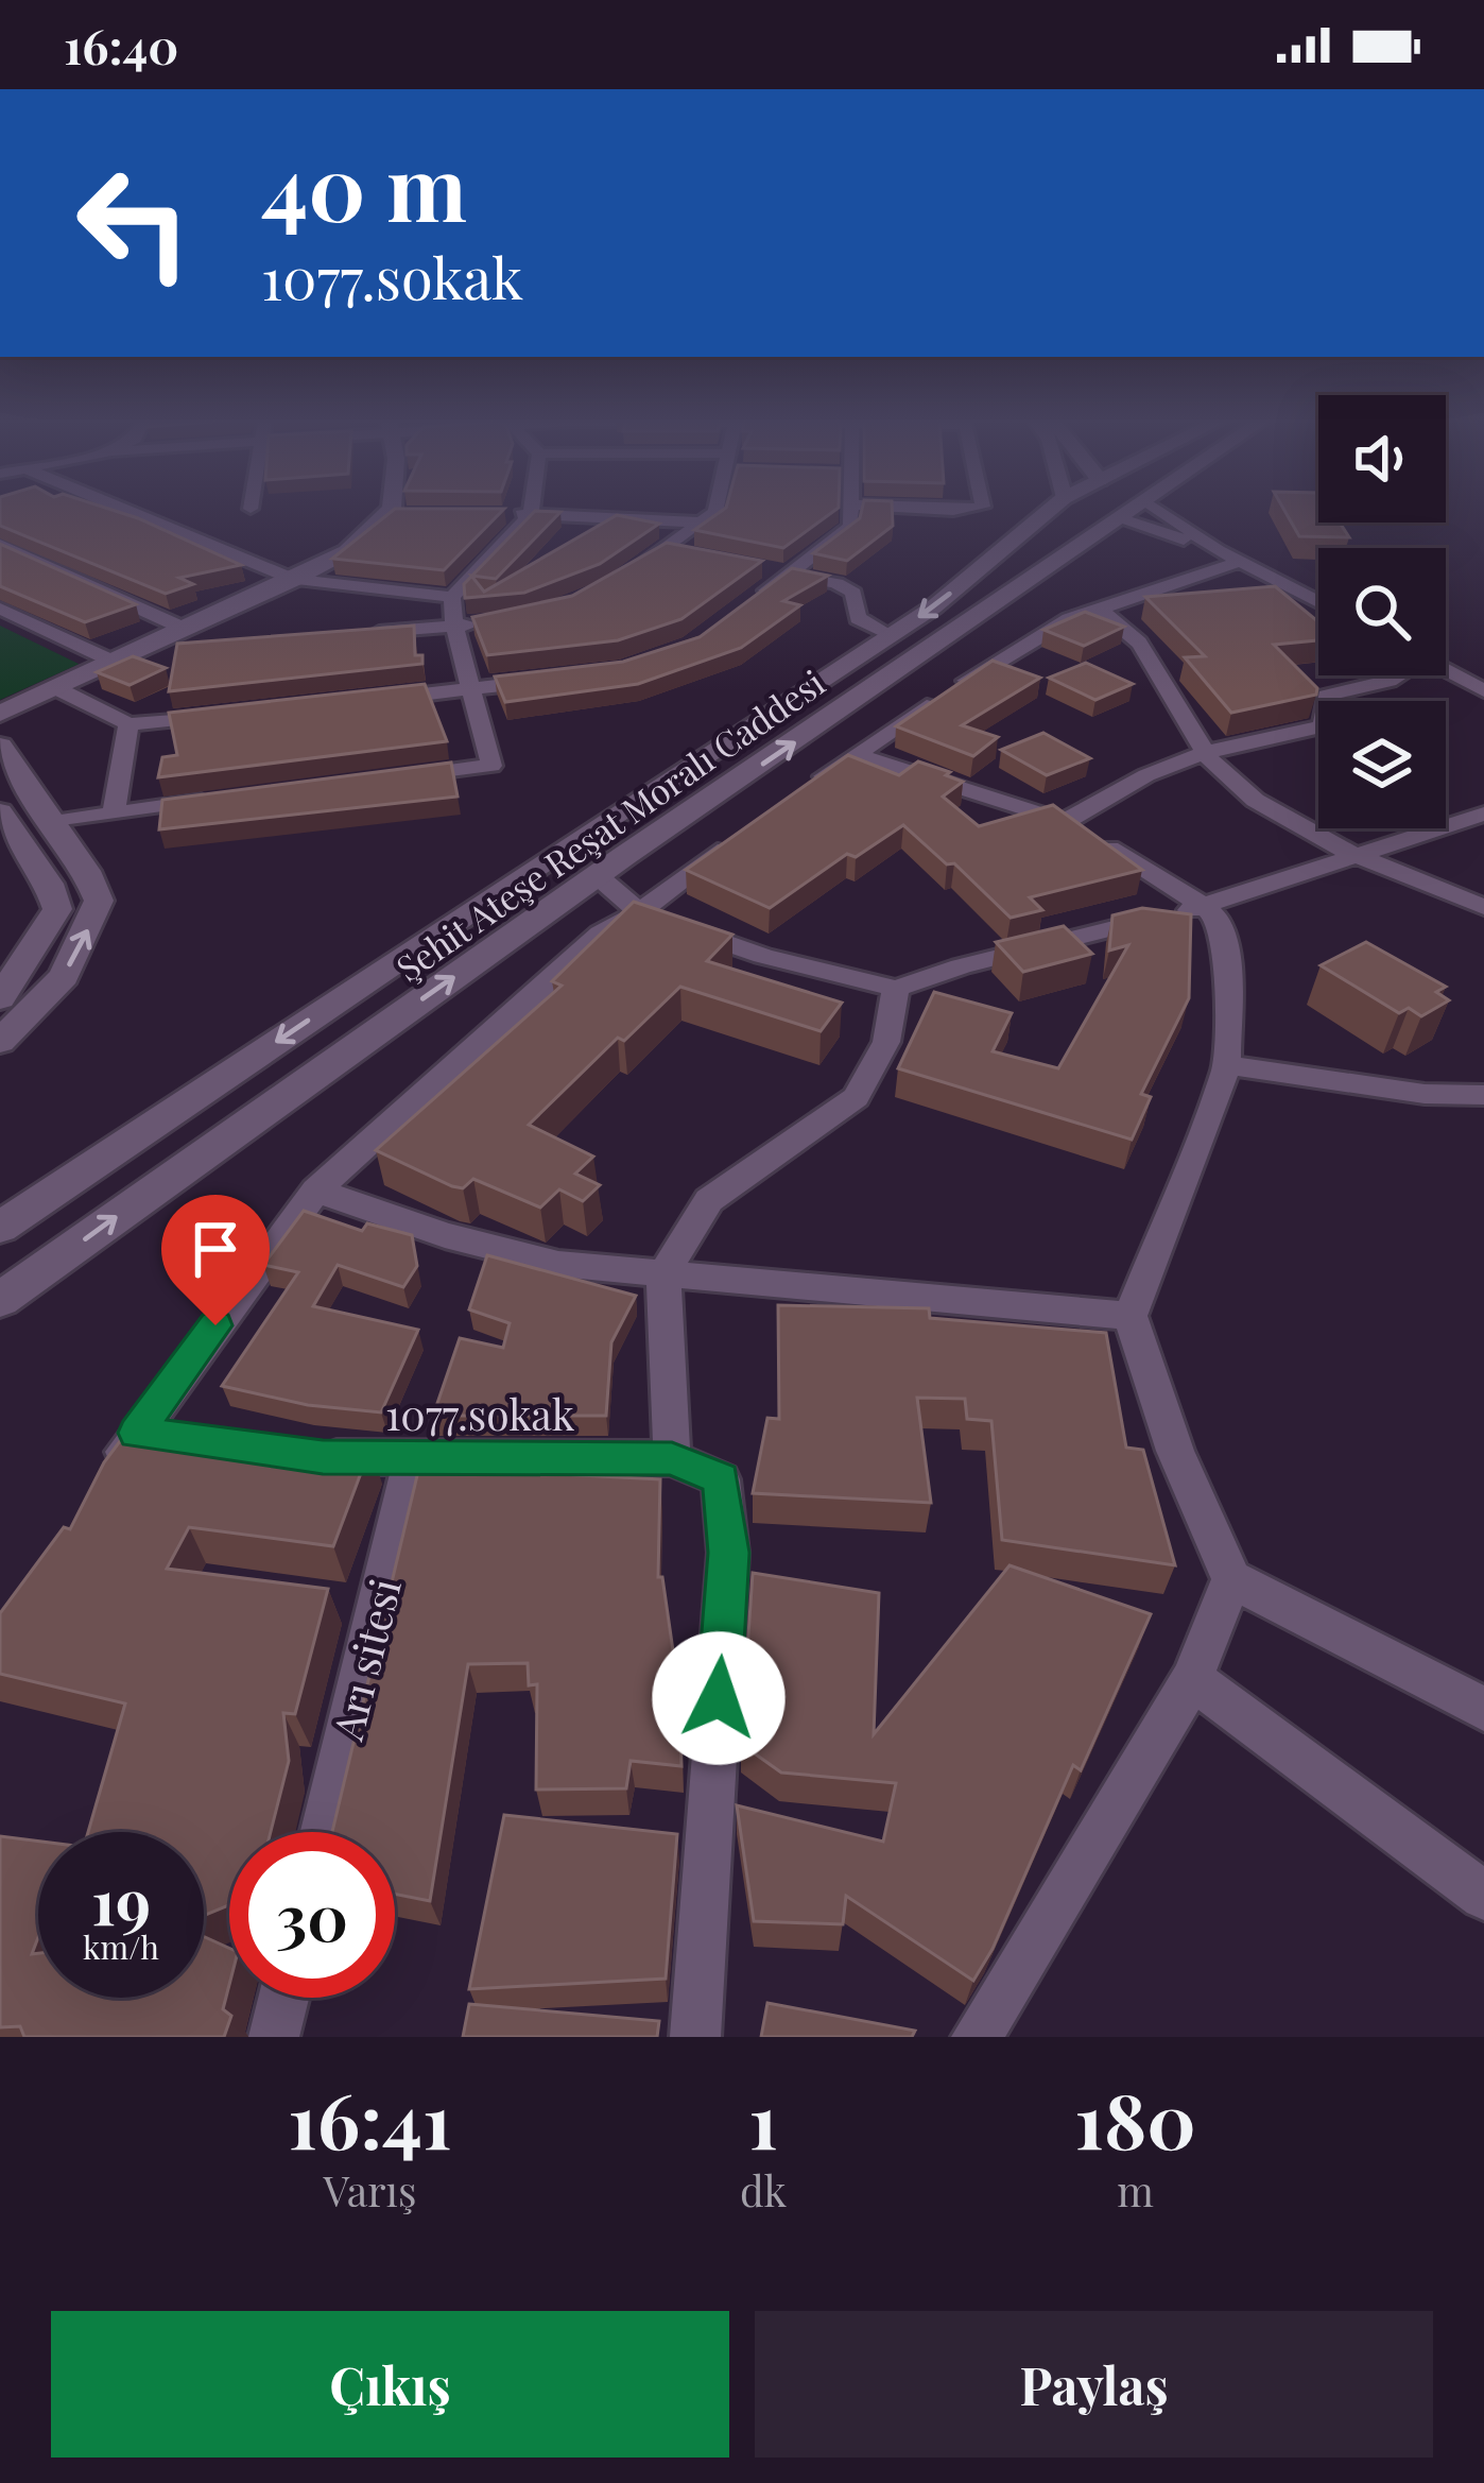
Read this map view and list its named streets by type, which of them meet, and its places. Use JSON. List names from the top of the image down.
{
  "streets": {
    "main road": ["Şehit Ateşe Reşat Moralı Caddesi"],
    "street": ["1077.sokak", "Arı sitesi"]
  },
  "crossings": [
    ["1077.sokak", "Arı sitesi"]
  ],
  "page": {
    "status": "16:40",
    "turn": ["40 m", "1077.sokak"],
    "speed": "19 km/h",
    "limit": "30",
    "eta": [
      "16:41",
      "Varış",
      "1",
      "dk",
      "180",
      "m"
    ],
    "buttons": ["Çıkış", "Paylaş"]
  }
}
